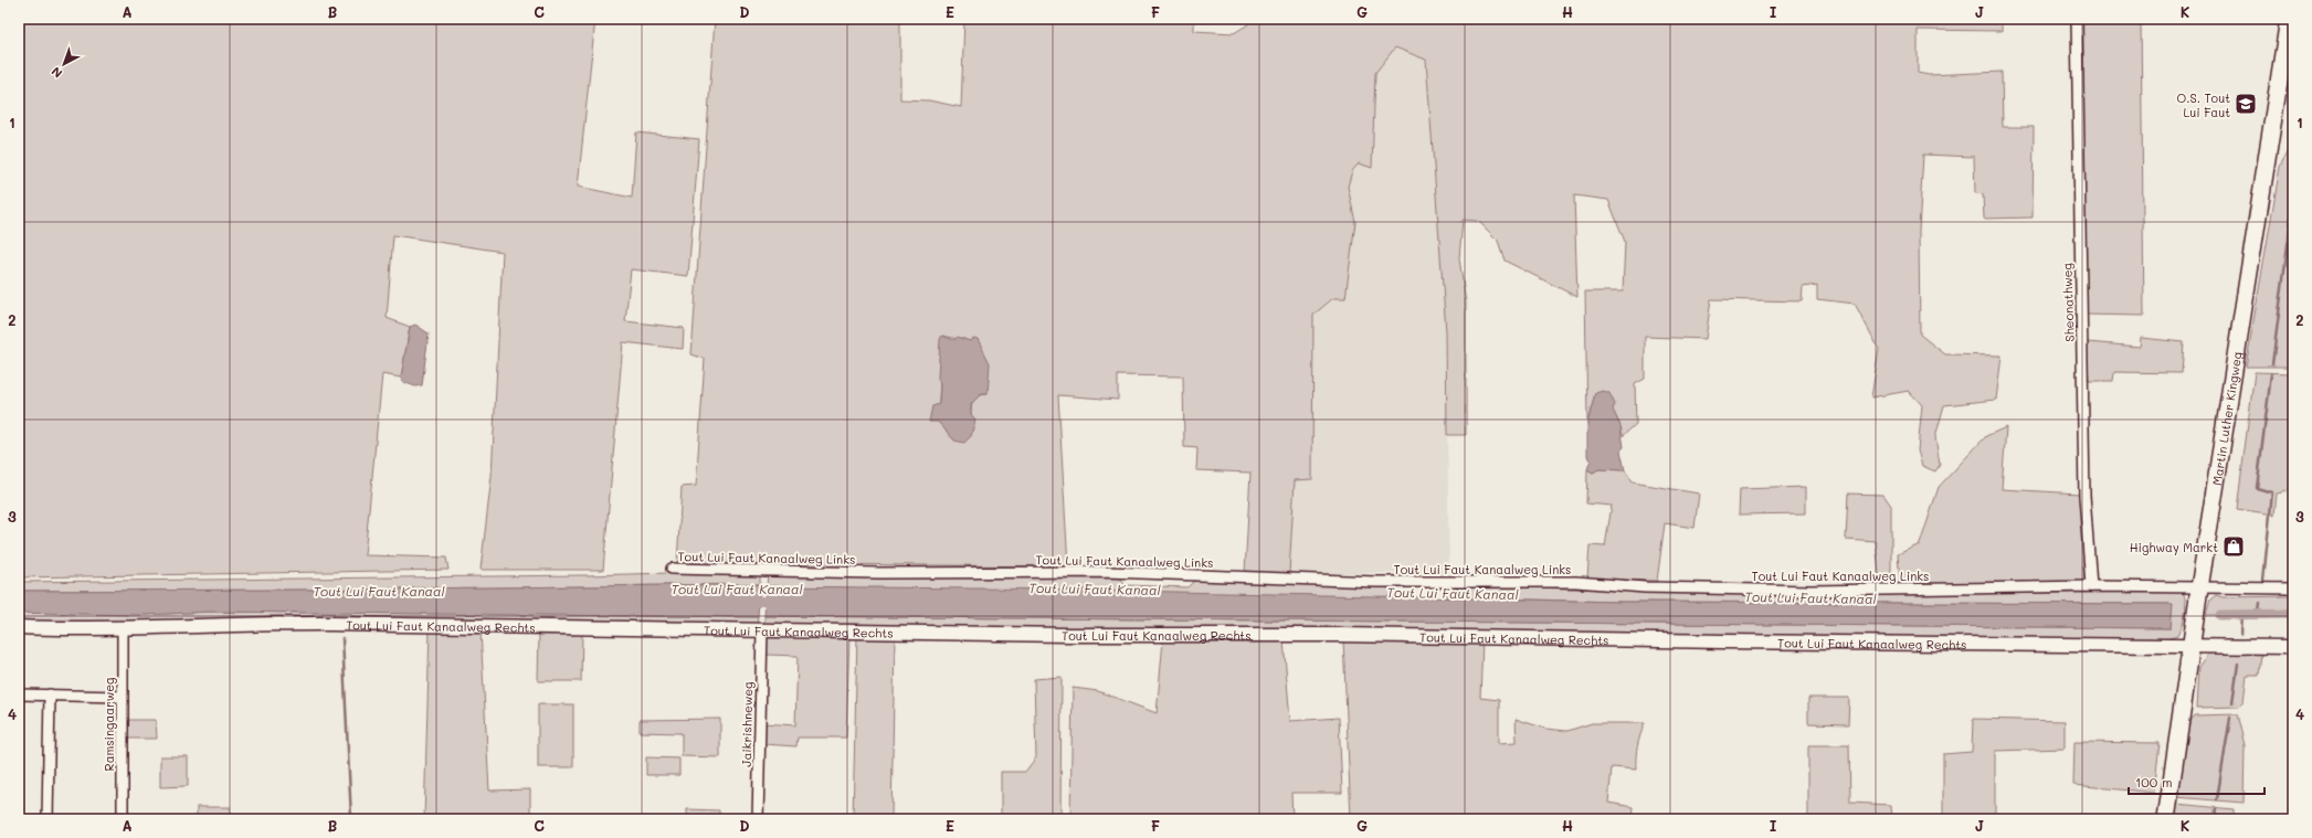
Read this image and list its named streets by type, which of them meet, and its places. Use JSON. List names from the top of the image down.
{
  "streets": {
    "main road": ["Martin Luther Kingweg"],
    "street": [
      "Sheonathweg",
      "Tout Lui Faut Kanaalweg Links",
      "Tout Lui Faut Kanaalweg Rechts",
      "Ramsingaarweg",
      "Jaikrishneweg"
    ]
  },
  "crossings": [
    ["Sheonathweg", "Tout Lui Faut Kanaalweg Links"],
    ["Martin Luther Kingweg", "Tout Lui Faut Kanaalweg Links"],
    ["Martin Luther Kingweg", "Tout Lui Faut Kanaalweg Rechts"],
    ["Tout Lui Faut Kanaalweg Rechts", "Ramsingaarweg"],
    ["Tout Lui Faut Kanaalweg Rechts", "Jaikrishneweg"]
  ],
  "water": ["Tout Lui Faut Kanaal"],
  "places": {
    "school or university": ["O.S. Tout Lui Faut"],
    "shop": ["Highway Markt"]
  },
  "scale_bar": "100 m",
  "north": "bottom left",
  "grid": {
    "columns": [
      "A",
      "B",
      "C",
      "D",
      "E",
      "F",
      "G",
      "H",
      "I",
      "J",
      "K"
    ],
    "rows": [
      "1",
      "2",
      "3",
      "4"
    ]
  }
}
